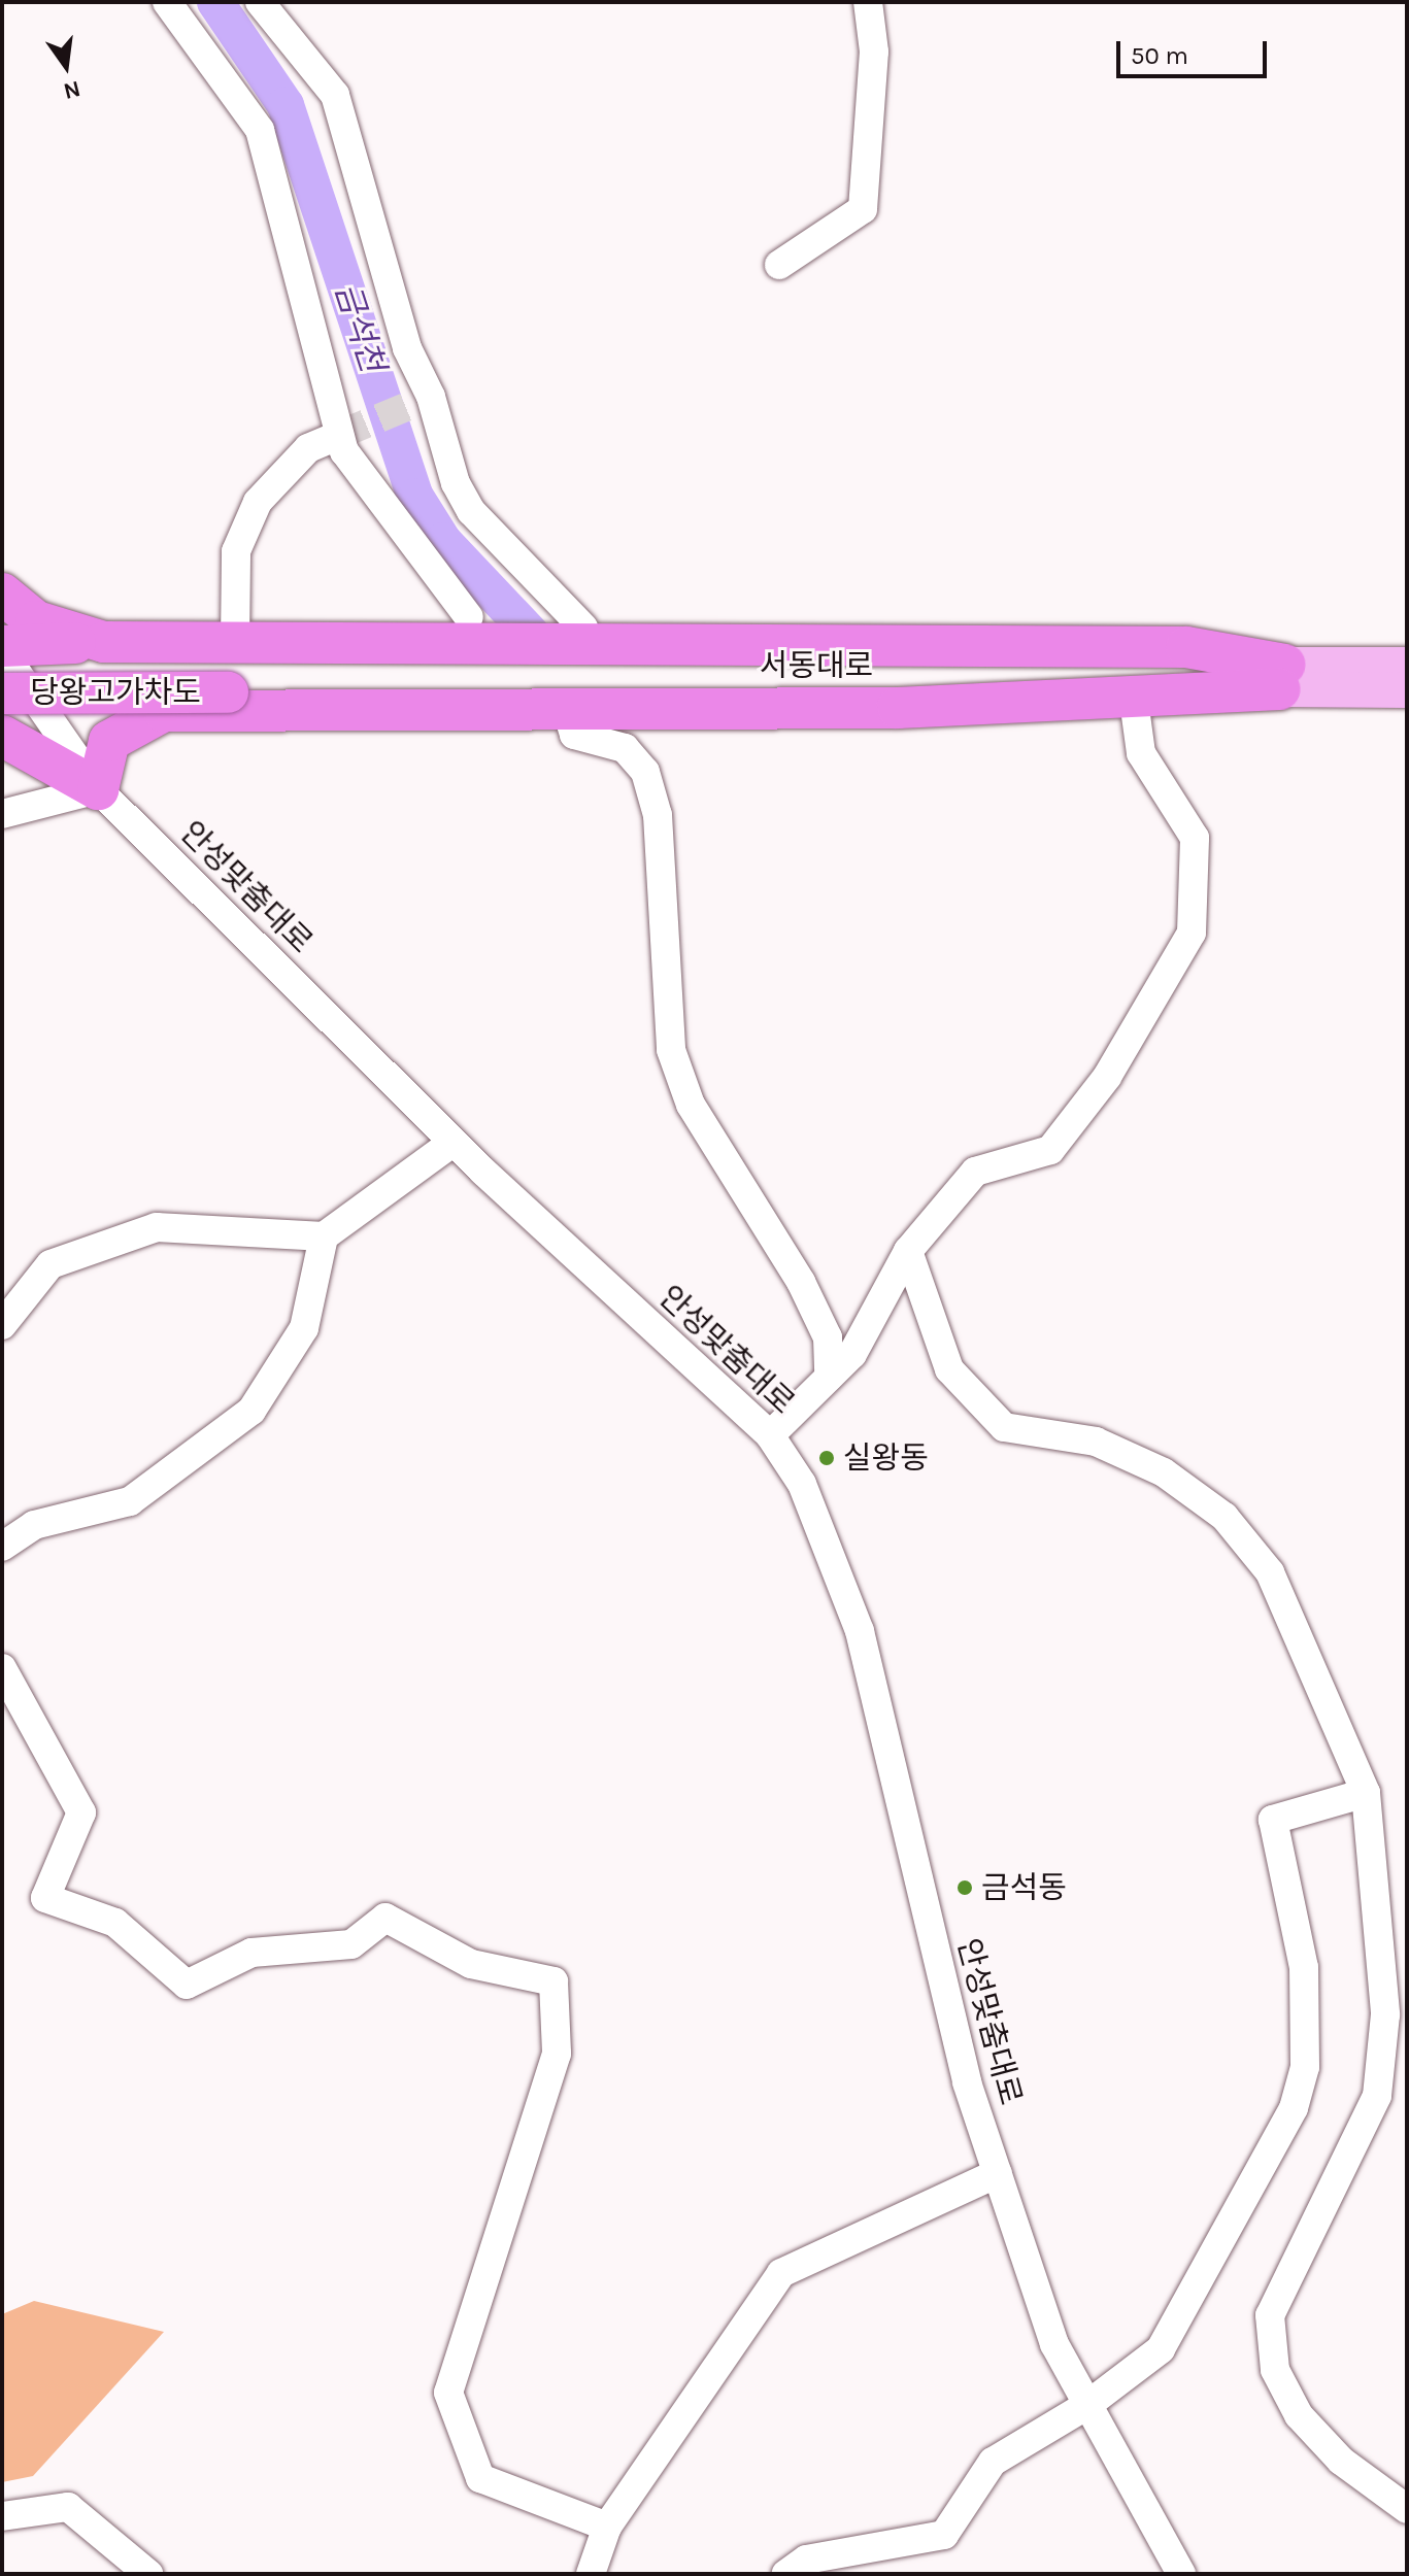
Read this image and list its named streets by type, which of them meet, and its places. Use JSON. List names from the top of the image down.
{
  "streets": {
    "highway": ["서동대로", "당왕고가차도"],
    "street": ["안성맞춤대로"]
  },
  "crossings": [
    ["서동대로", "당왕고가차도"],
    ["당왕고가차도", "안성맞춤대로"]
  ],
  "water": ["금석천"],
  "places": ["실왕동", "금석동"],
  "scale_bar": "50 m",
  "north": "bottom"
}
